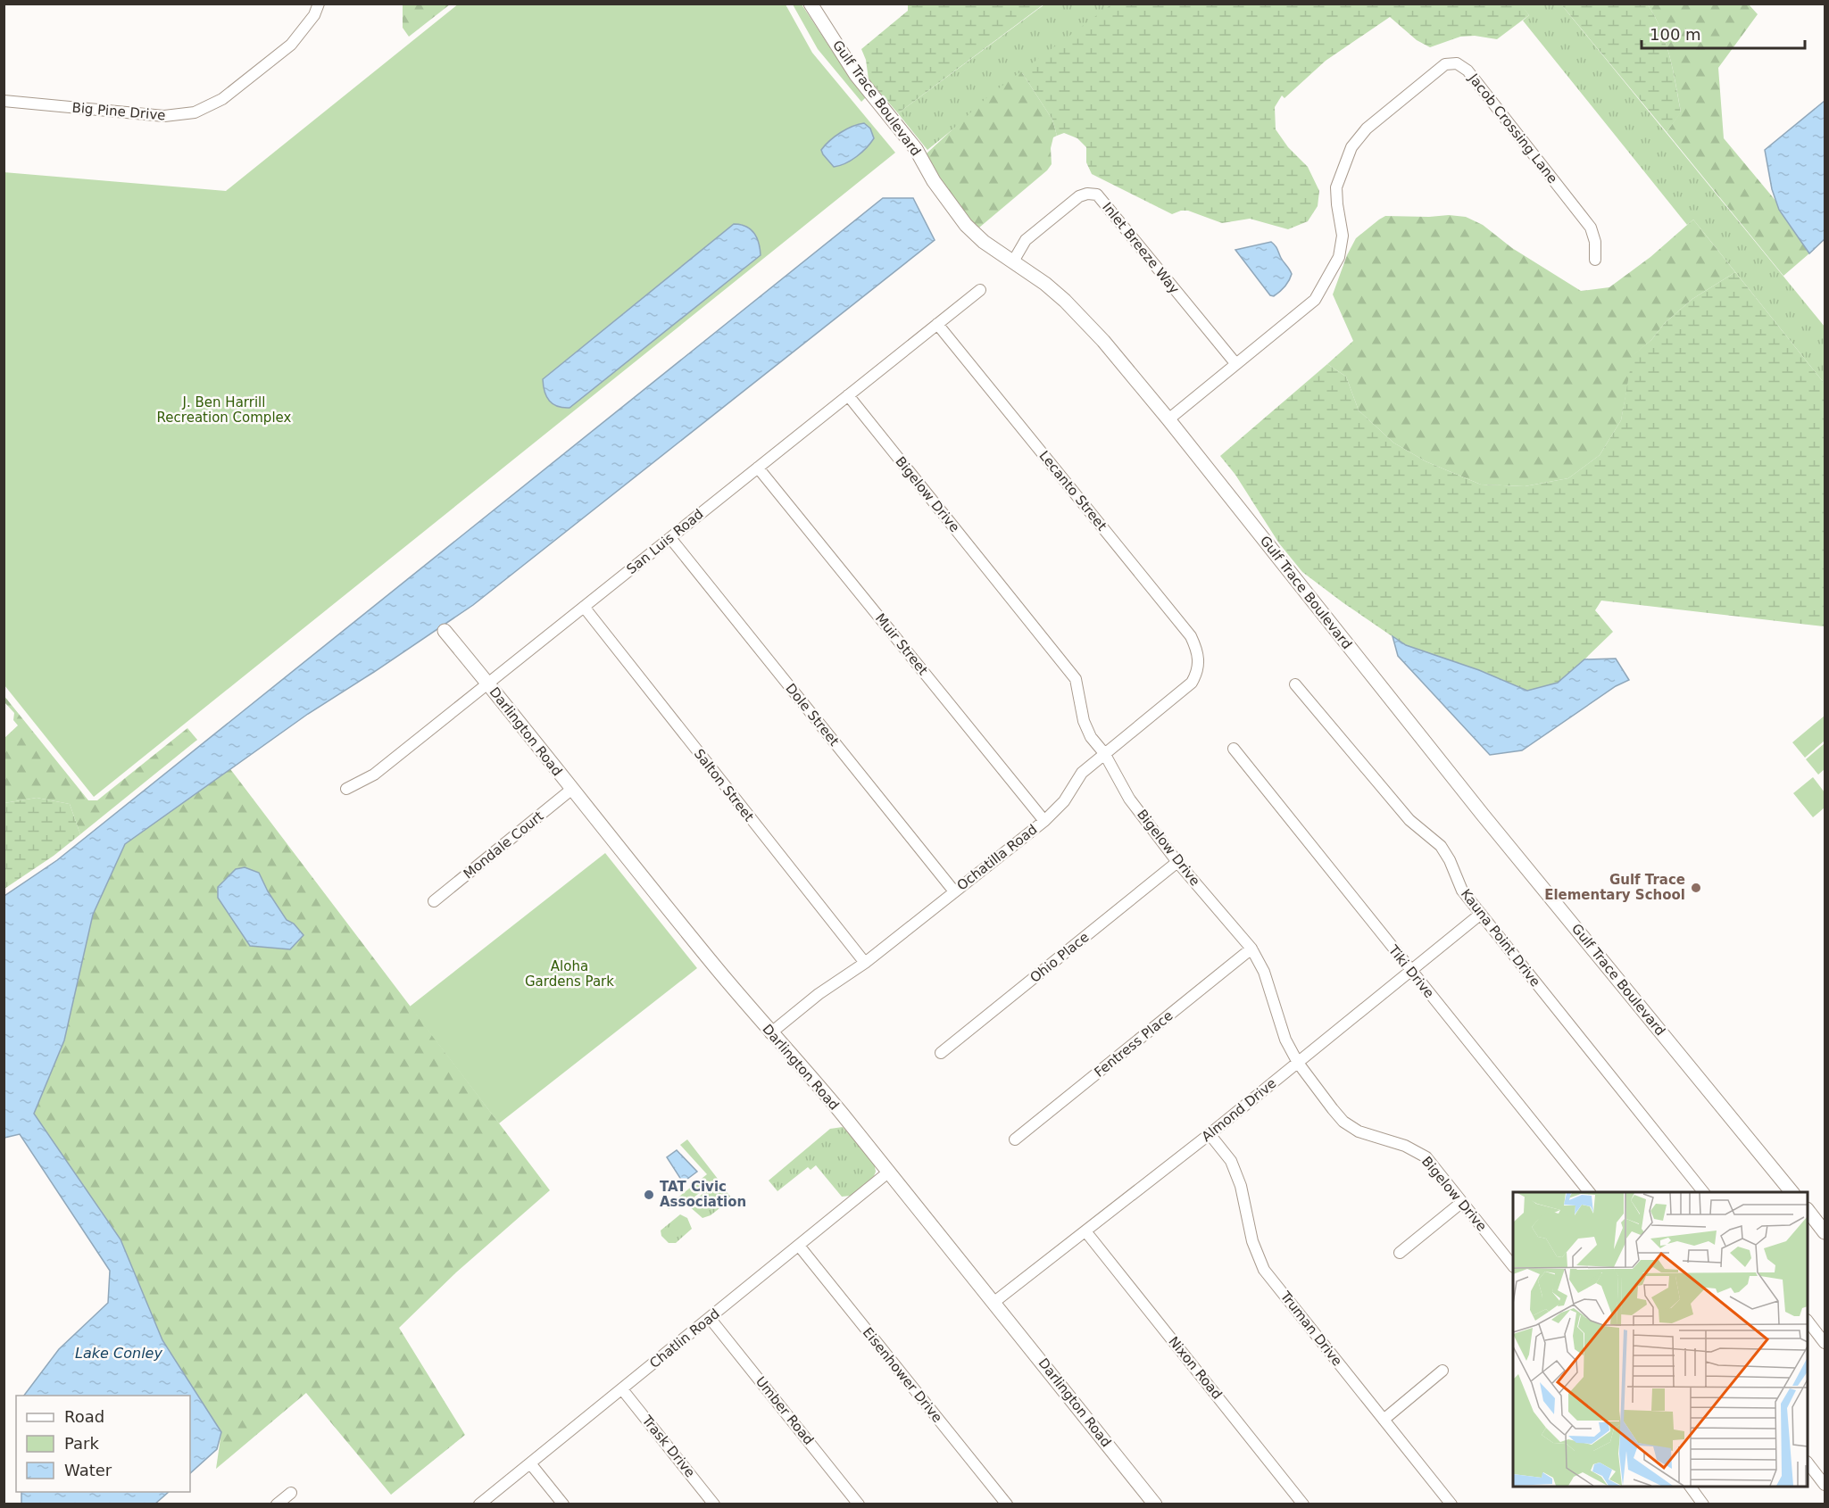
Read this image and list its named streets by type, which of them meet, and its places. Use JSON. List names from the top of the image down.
{
  "streets": {
    "street": [
      "Gulf Trace Boulevard",
      "Big Pine Drive",
      "Jacob Crossing Lane",
      "Inlet Breeze Way",
      "Lecanto Street",
      "Bigelow Drive",
      "San Luis Road",
      "Muir Street",
      "Dole Street",
      "Darlington Road",
      "Salton Street",
      "Mondale Court",
      "Ochatilla Road",
      "Kauna Point Drive",
      "Ohio Place",
      "Tiki Drive",
      "Fentress Place",
      "Almond Drive",
      "Truman Drive",
      "Chatlin Road",
      "Nixon Road",
      "Eisenhower Drive",
      "Umber Road",
      "Trask Drive"
    ]
  },
  "crossings": [
    ["Gulf Trace Boulevard", "Jacob Crossing Lane"],
    ["Gulf Trace Boulevard", "Inlet Breeze Way"],
    ["Jacob Crossing Lane", "Inlet Breeze Way"],
    ["Lecanto Street", "San Luis Road"],
    ["Lecanto Street", "Ochatilla Road"],
    ["Bigelow Drive", "San Luis Road"],
    ["Bigelow Drive", "Ochatilla Road"],
    ["Bigelow Drive", "Ohio Place"],
    ["Bigelow Drive", "Fentress Place"],
    ["Bigelow Drive", "Almond Drive"],
    ["San Luis Road", "Muir Street"],
    ["San Luis Road", "Dole Street"],
    ["San Luis Road", "Darlington Road"],
    ["San Luis Road", "Salton Street"],
    ["Muir Street", "Ochatilla Road"],
    ["Dole Street", "Ochatilla Road"],
    ["Darlington Road", "Mondale Court"],
    ["Darlington Road", "Ochatilla Road"],
    ["Darlington Road", "Almond Drive"],
    ["Darlington Road", "Chatlin Road"],
    ["Salton Street", "Ochatilla Road"],
    ["Kauna Point Drive", "Almond Drive"],
    ["Tiki Drive", "Almond Drive"],
    ["Almond Drive", "Truman Drive"],
    ["Almond Drive", "Nixon Road"],
    ["Chatlin Road", "Eisenhower Drive"],
    ["Chatlin Road", "Umber Road"],
    ["Chatlin Road", "Trask Drive"]
  ],
  "water": ["Lake Conley"],
  "parks": ["J. Ben Harrill Recreation Complex", "Aloha Gardens Park"],
  "places": ["Gulf Trace Elementary School", "TAT Civic Association"],
  "legend": ["Road", "Park", "Water"],
  "scale_bar": "100 m"
}
